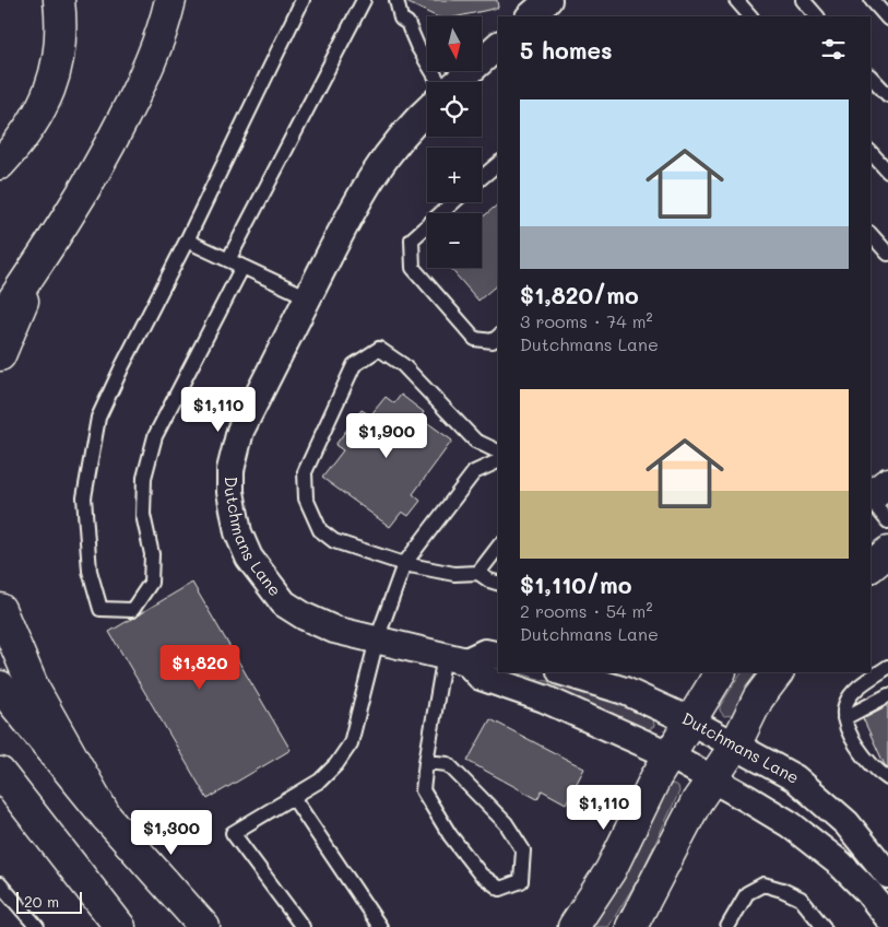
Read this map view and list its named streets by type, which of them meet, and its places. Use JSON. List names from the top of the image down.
{
  "streets": {
    "street": ["Dutchmans Lane"]
  },
  "scale_bar": "20 m",
  "north": "bottom",
  "page": {
    "map_buttons": ["+", "−"],
    "heading": "5 homes",
    "list": [
      {
        "name": "$1,820/mo",
        "note": "3 rooms · 74 m² · Dutchmans Lane"
      },
      {
        "name": "$1,110/mo",
        "note": "2 rooms · 54 m² · Dutchmans Lane"
      }
    ],
    "price": [
      "$1,110",
      "$1,900",
      "$1,820",
      "$1,110",
      "$1,300"
    ],
    "scale": "20 m"
  }
}
